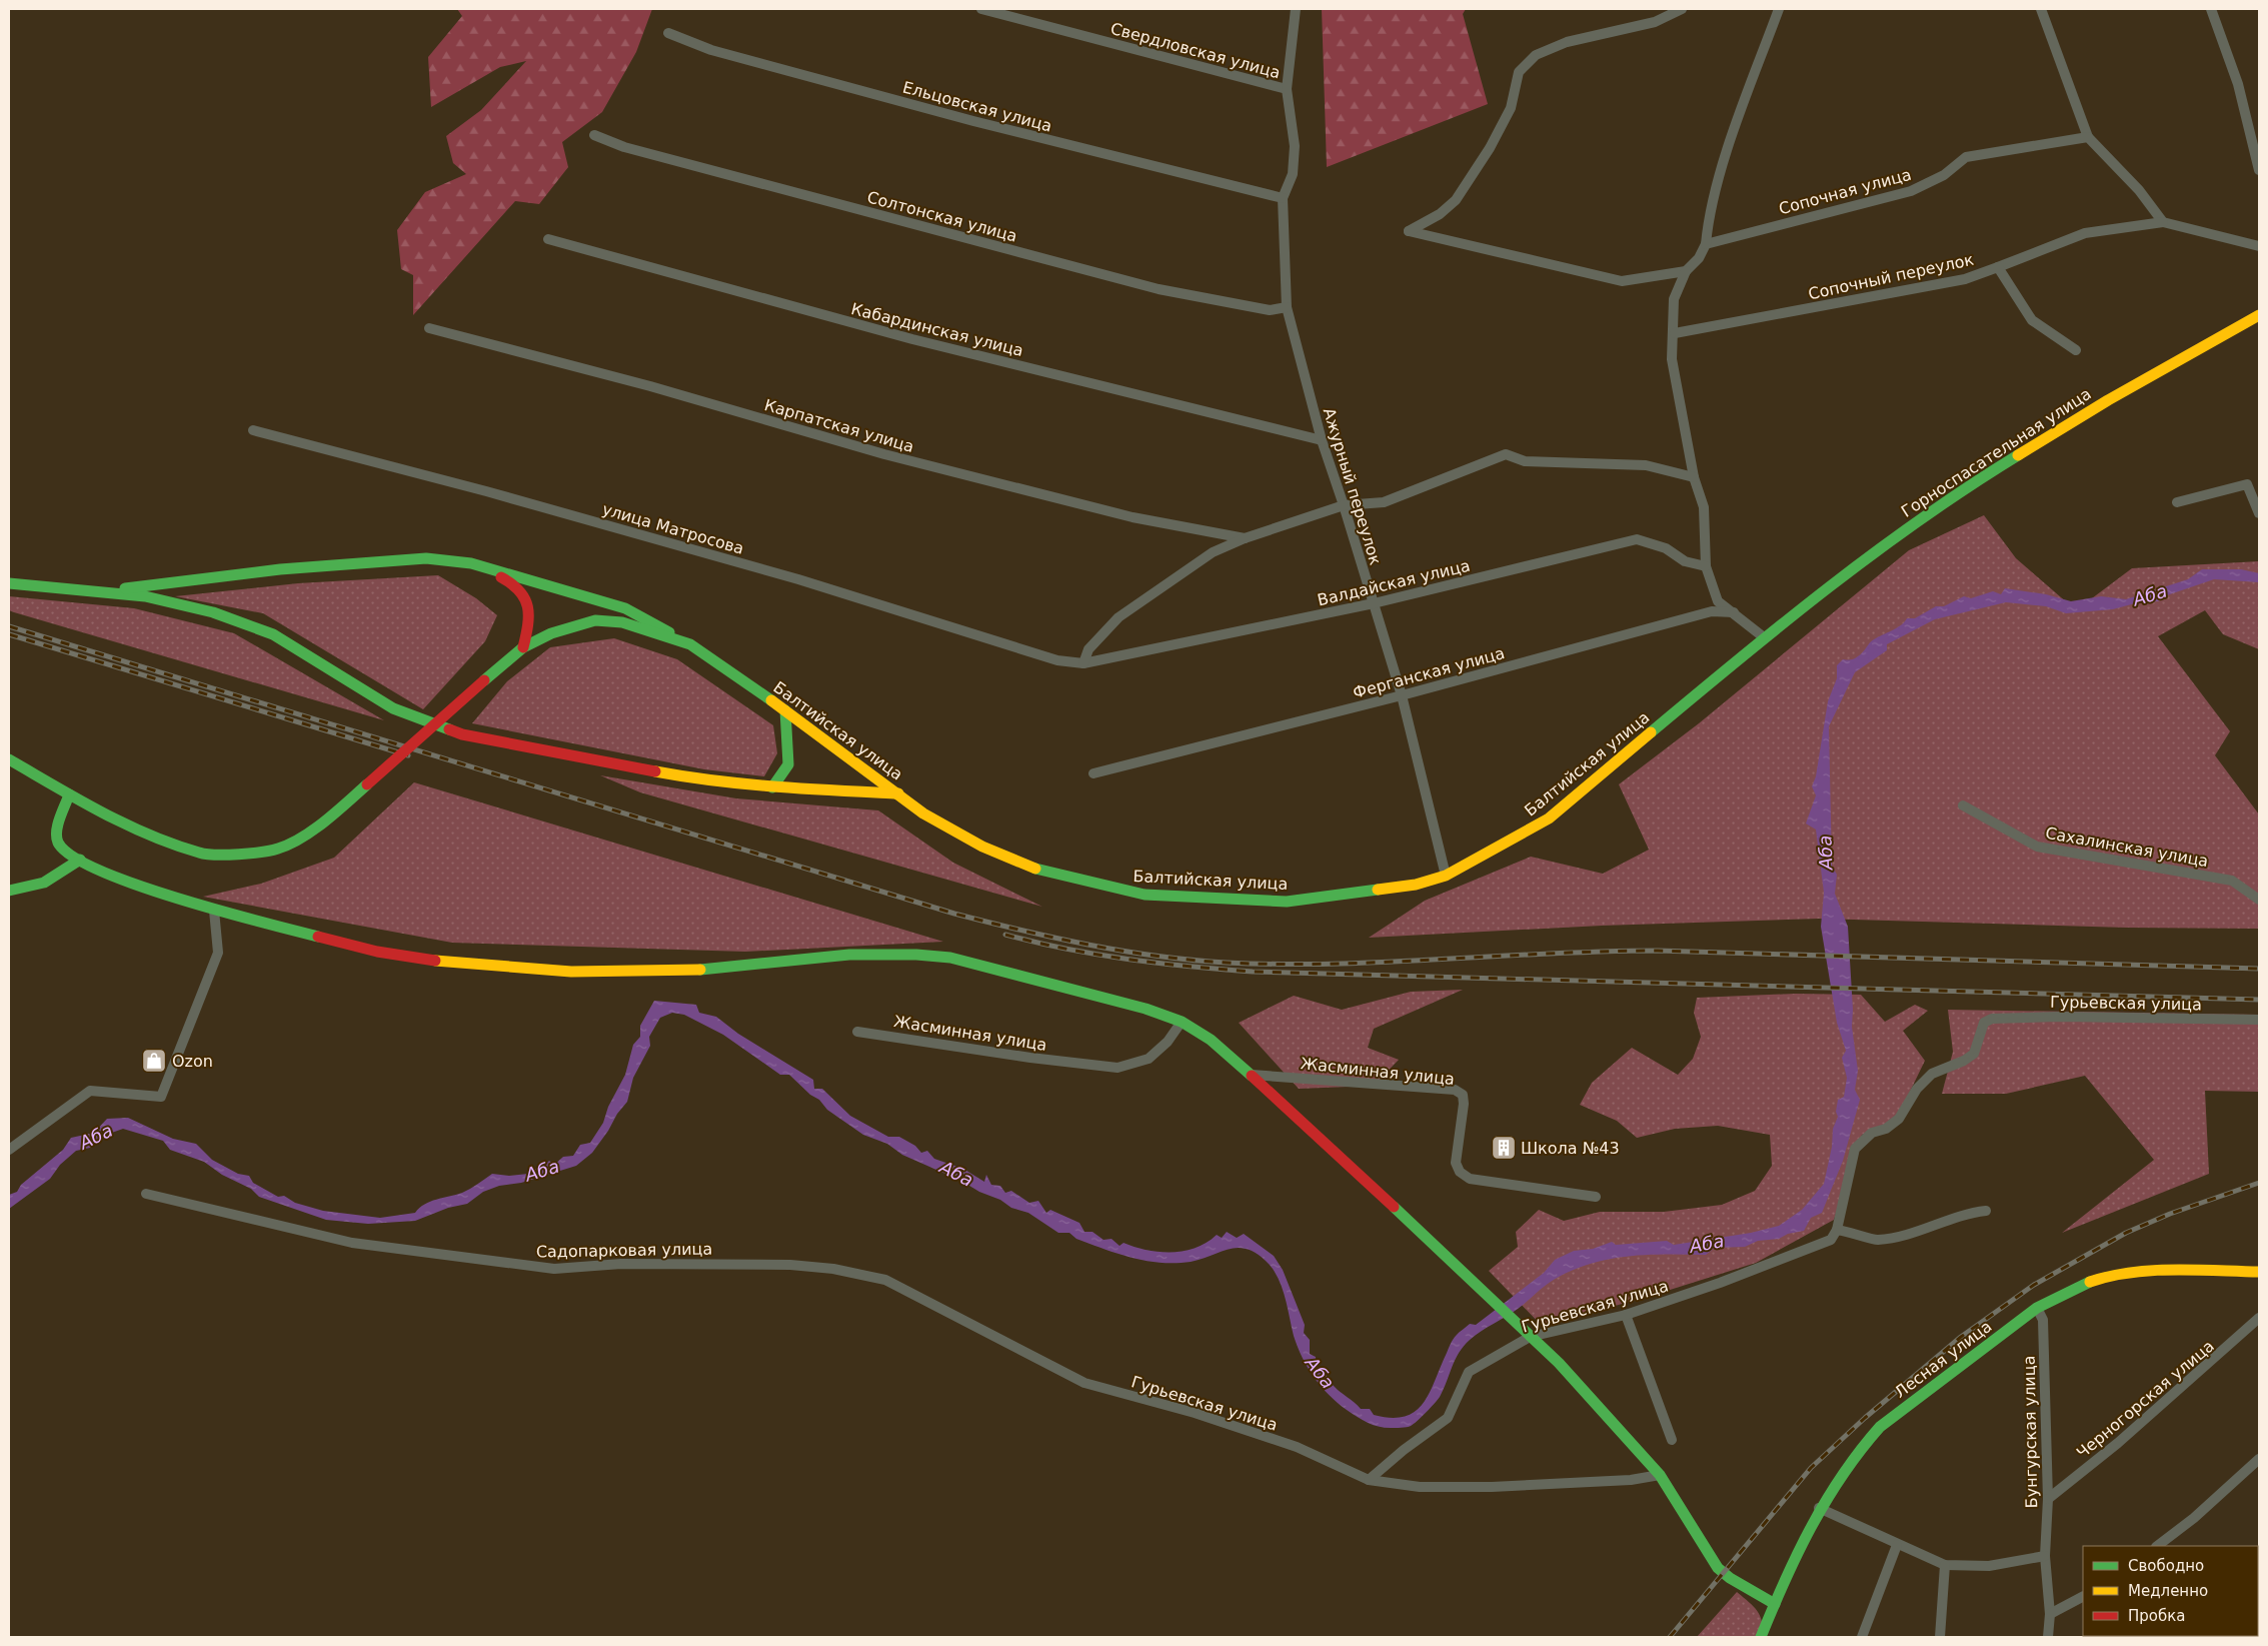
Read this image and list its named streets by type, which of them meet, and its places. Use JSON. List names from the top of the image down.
{
  "streets": {
    "main road": ["Горноспасательная улица", "Балтийская улица", "Лесная улица"],
    "street": [
      "Свердловская улица",
      "Ельцовская улица",
      "Сопочная улица",
      "Солтонская улица",
      "Сопочный переулок",
      "Кабардинская улица",
      "Карпатская улица",
      "Ажурный переулок",
      "улица Матросова",
      "Валдайская улица",
      "Ферганская улица",
      "Сахалинская улица",
      "Гурьевская улица",
      "Жасминная улица",
      "Садопарковая улица",
      "Черногорская улица",
      "Бунгурская улица"
    ]
  },
  "crossings": [
    ["Ельцовская улица", "Ажурный переулок"],
    ["Солтонская улица", "Ажурный переулок"],
    ["Кабардинская улица", "Ажурный переулок"],
    ["Карпатская улица", "Ажурный переулок"],
    ["Карпатская улица", "улица Матросова"],
    ["Карпатская улица", "Валдайская улица"],
    ["Горноспасательная улица", "Балтийская улица"],
    ["Ажурный переулок", "Валдайская улица"],
    ["Ажурный переулок", "Ферганская улица"],
    ["Ажурный переулок", "Балтийская улица"],
    ["улица Матросова", "Валдайская улица"],
    ["Гурьевская улица", "Садопарковая улица"],
    ["Лесная улица", "Бунгурская улица"],
    ["Черногорская улица", "Бунгурская улица"]
  ],
  "water": ["Аба"],
  "places": {
    "shop": ["Ozon"],
    "building": ["Школа №43"]
  },
  "legend": ["Свободно", "Медленно", "Пробка"]
}
